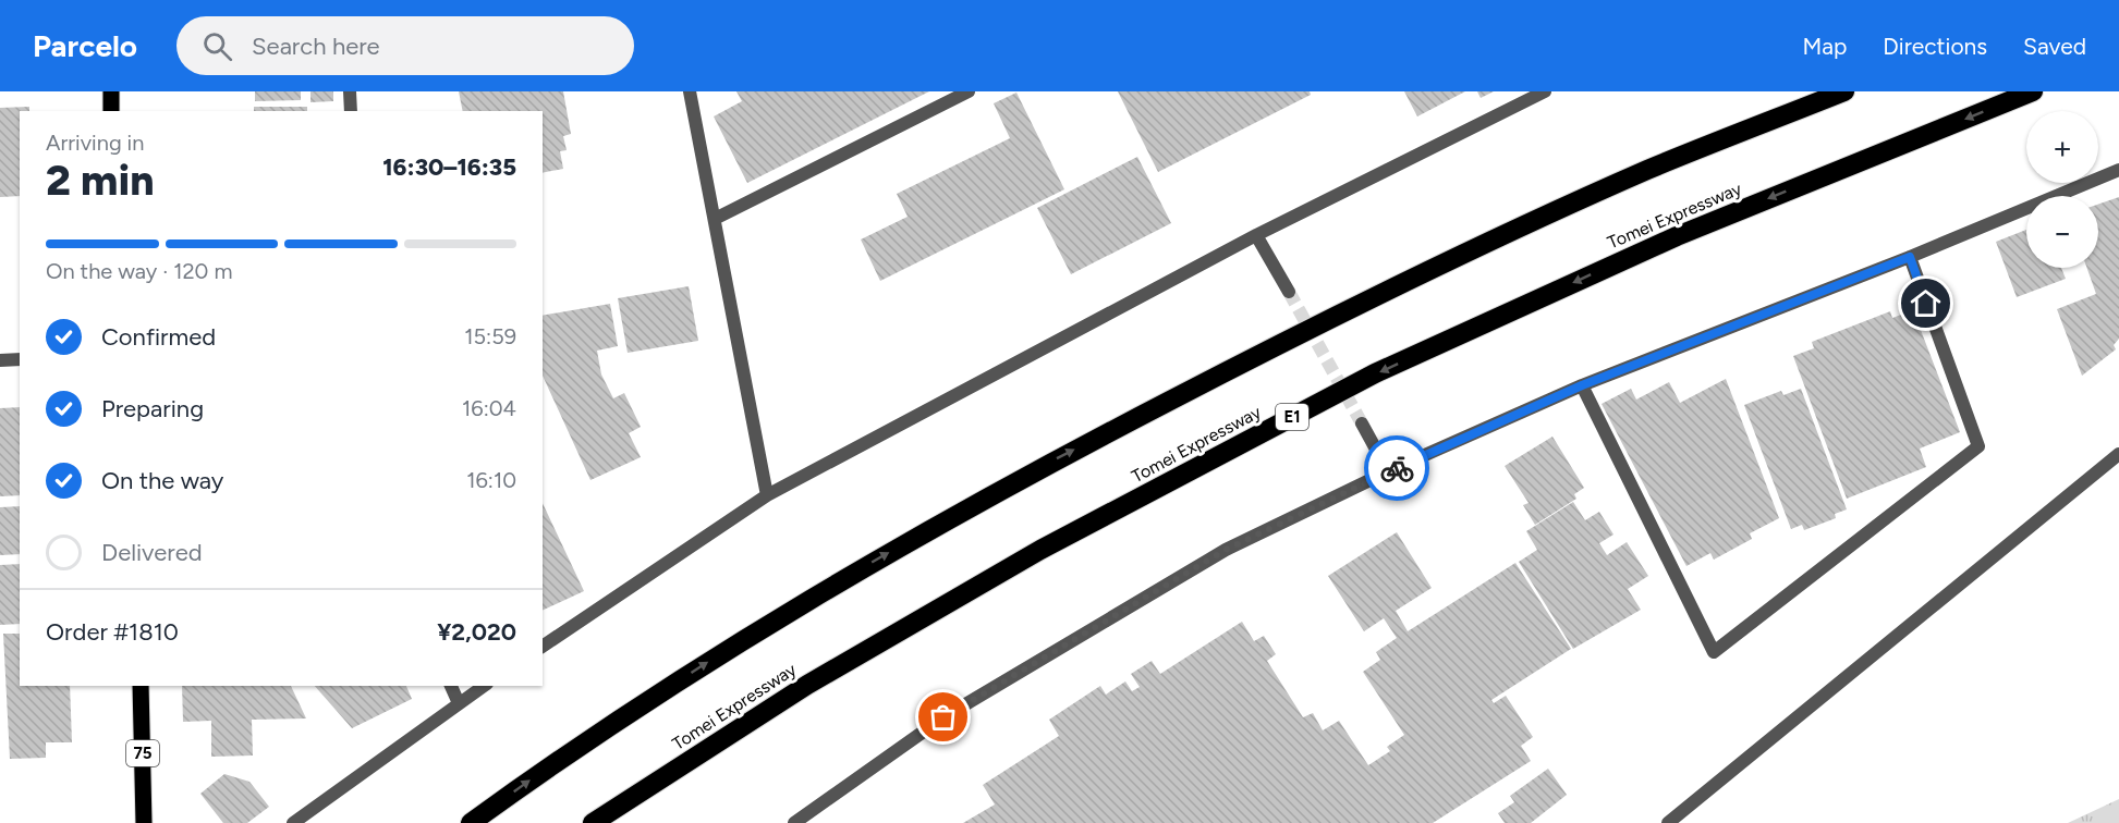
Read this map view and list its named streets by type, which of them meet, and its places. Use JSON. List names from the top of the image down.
{
  "streets": {
    "highway": ["Tomei Expressway", "E1"],
    "main road": ["75"]
  },
  "page": {
    "header": "Parcelo",
    "search": "Search here",
    "nav": ["Map", "Directions", "Saved"],
    "map_buttons": ["+", "−"],
    "heading": ["2 min", "Arriving in", "16:30–16:35"],
    "panel": ["Order #1810", "¥2,020"],
    "bar": "On the way · 120 m",
    "list": [
      ["Confirmed", "15:59"],
      ["Preparing", "16:04"],
      ["On the way", "16:10"],
      "Delivered"
    ]
  }
}
